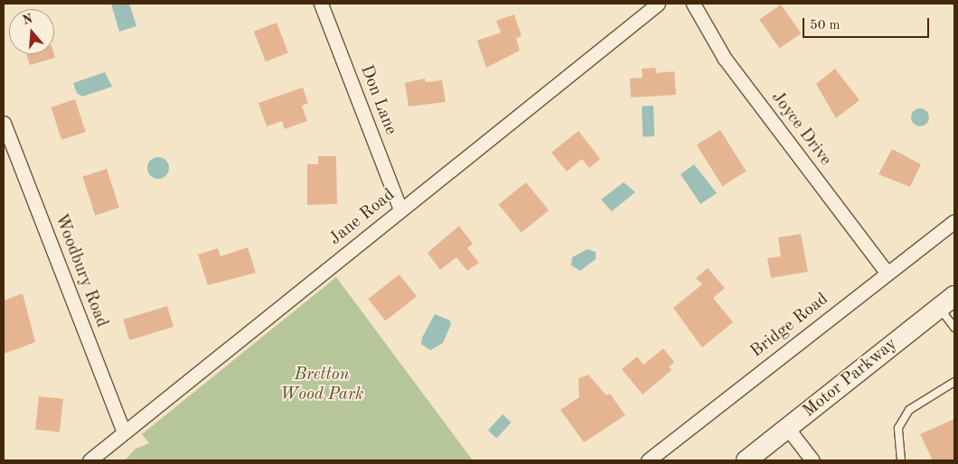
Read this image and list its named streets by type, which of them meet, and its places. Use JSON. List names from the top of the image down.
{
  "streets": {
    "main road": ["Motor Parkway"],
    "street": [
      "Don Lane",
      "Joyce Drive",
      "Jane Road",
      "Woodbury Road",
      "Bridge Road"
    ]
  },
  "crossings": [
    ["Don Lane", "Jane Road"],
    ["Joyce Drive", "Bridge Road"],
    ["Jane Road", "Woodbury Road"]
  ],
  "parks": ["Bretton Wood Park"],
  "scale_bar": "50 m",
  "north": "top"
}
